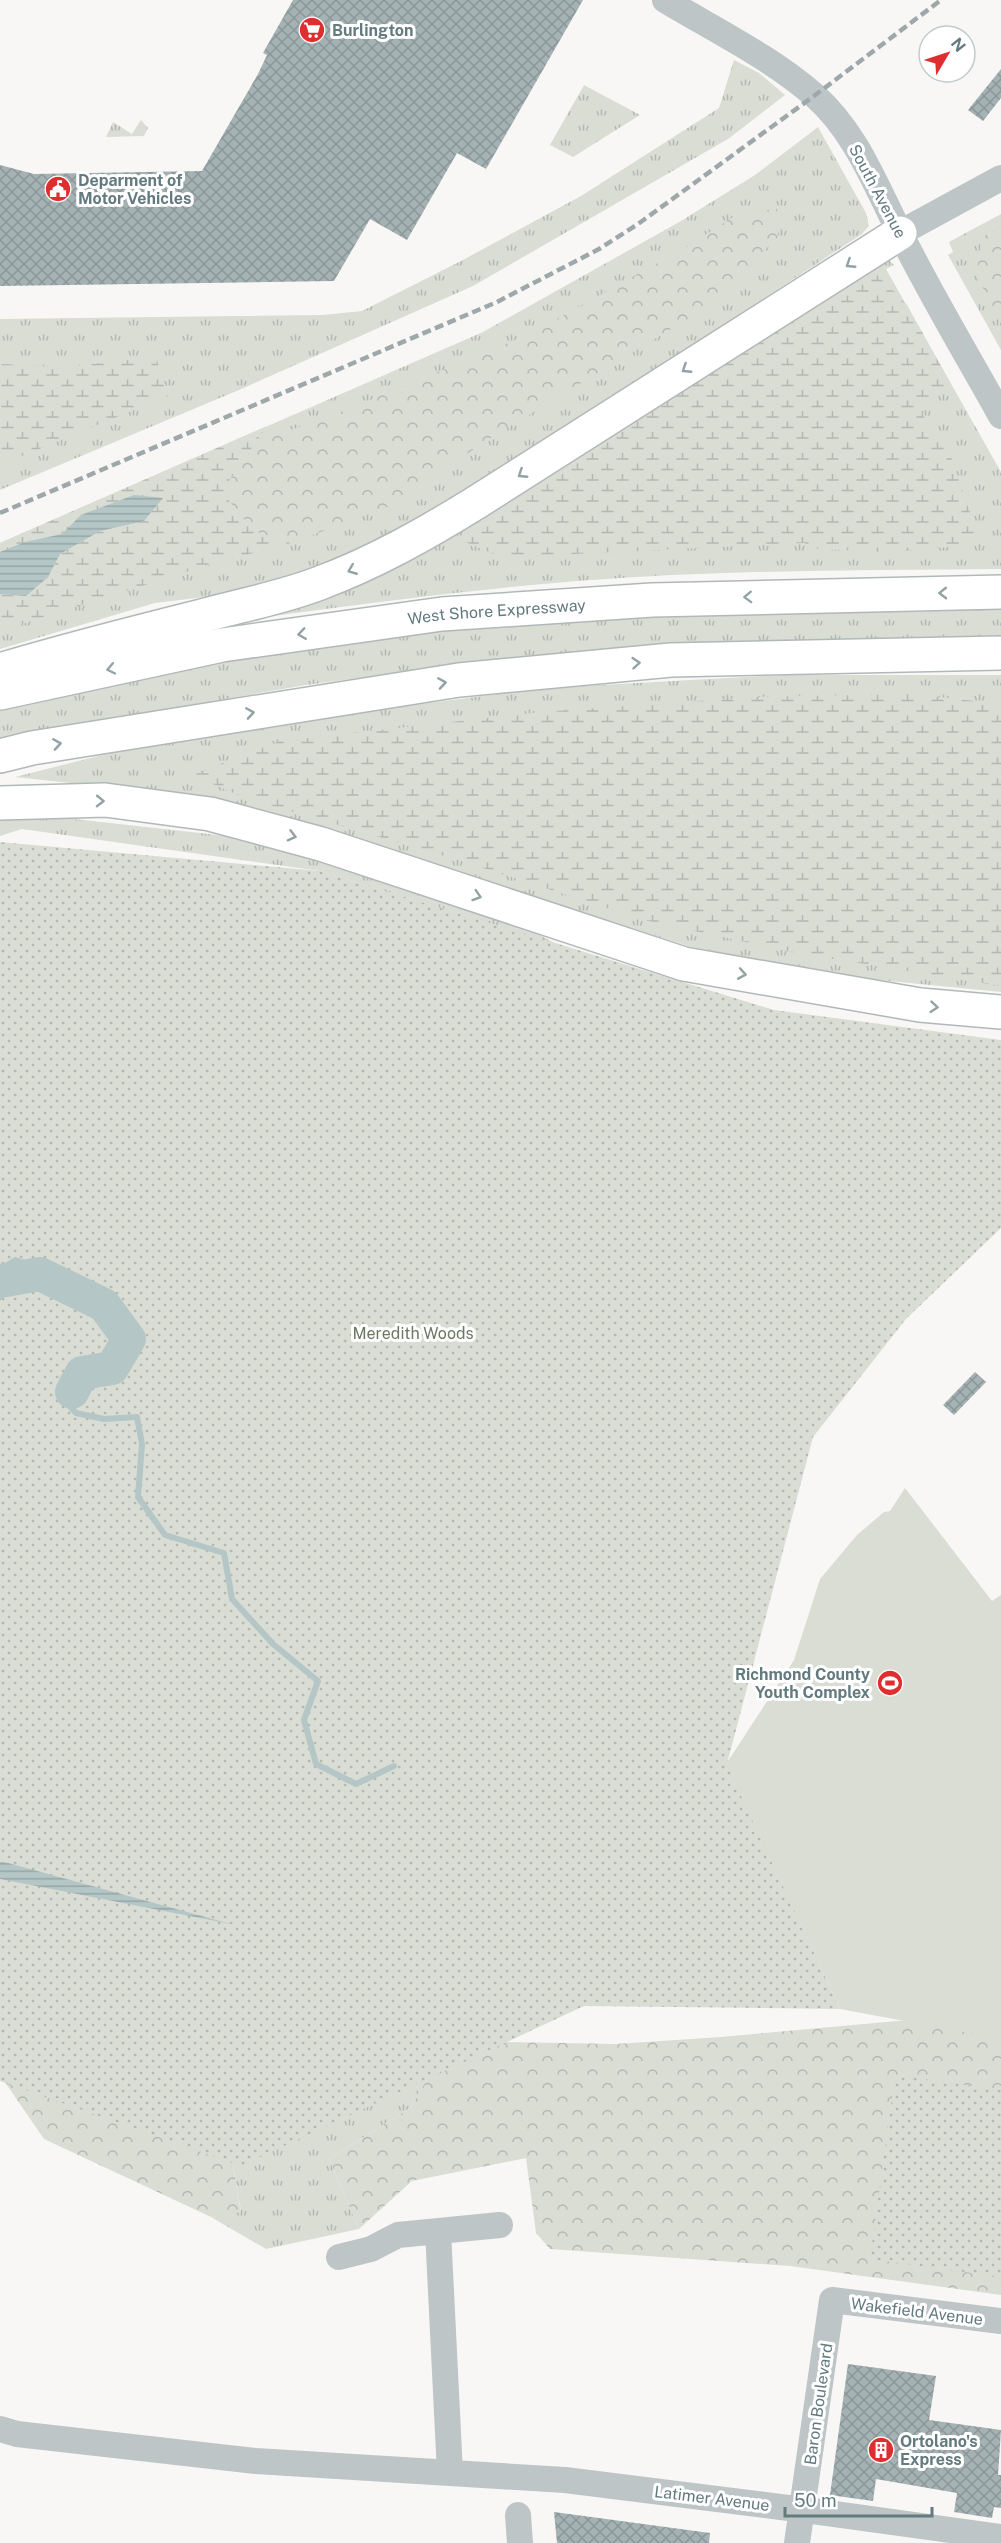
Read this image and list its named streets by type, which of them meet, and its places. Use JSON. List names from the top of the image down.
{
  "streets": {
    "highway": ["West Shore Expressway"],
    "street": [
      "South Avenue",
      "Wakefield Avenue",
      "Baron Boulevard",
      "Latimer Avenue"
    ]
  },
  "crossings": [
    ["Wakefield Avenue", "Baron Boulevard"],
    ["Baron Boulevard", "Latimer Avenue"]
  ],
  "parks": ["Meredith Woods"],
  "places": {
    "supermarket": ["Burlington"],
    "public building": ["Deparment of Motor Vehicles"],
    "sports": ["Richmond County Youth Complex"],
    "building": ["Ortolano's Express"]
  },
  "scale_bar": "50 m",
  "north": "top right"
}
